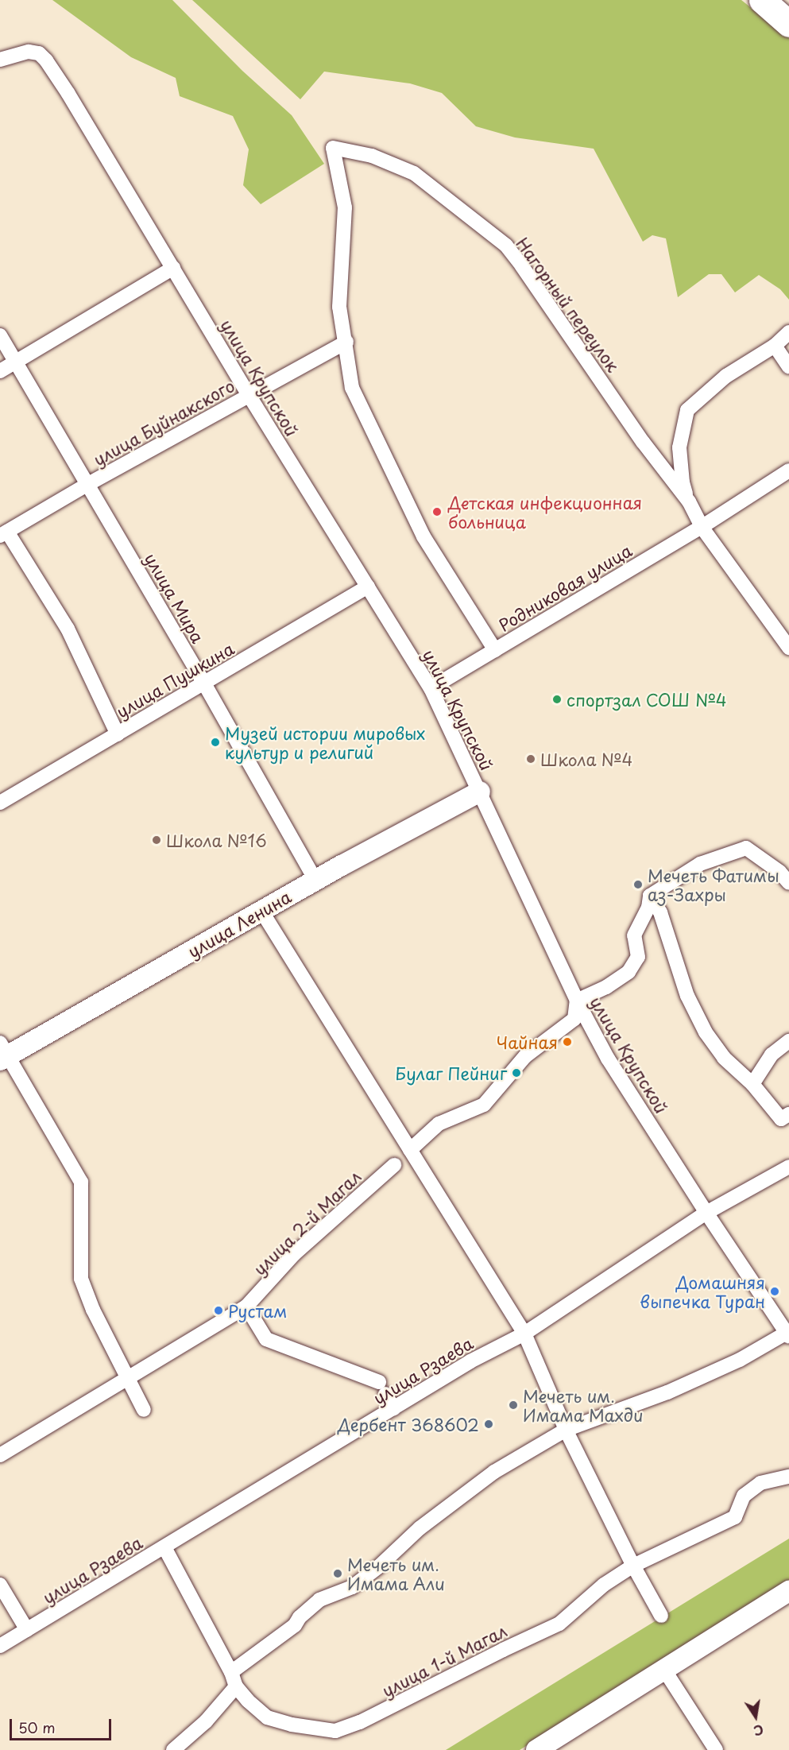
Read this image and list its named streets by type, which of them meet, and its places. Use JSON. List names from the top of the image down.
{
  "streets": {
    "street": [
      "Нагорный переулок",
      "улица Крупской",
      "улица Буйнакского",
      "Родниковая улица",
      "улица Мира",
      "улица Пушкина",
      "улица Ленина",
      "улица 2-й Магал",
      "улица Рзаева",
      "улица 1-й Магал"
    ]
  },
  "crossings": [
    ["Нагорный переулок", "улица Буйнакского"],
    ["Нагорный переулок", "Родниковая улица"],
    ["улица Крупской", "улица Буйнакского"],
    ["улица Крупской", "Родниковая улица"],
    ["улица Крупской", "улица Пушкина"],
    ["улица Крупской", "улица Ленина"],
    ["улица Крупской", "улица Рзаева"],
    ["улица Буйнакского", "улица Мира"],
    ["улица Мира", "улица Пушкина"],
    ["улица Мира", "улица Ленина"],
    ["улица Рзаева", "улица 1-й Магал"]
  ],
  "places": [
    "Детская инфекционная больница",
    "спортзал СОШ №4",
    "Музей истории мировых культур и религий",
    "Школа №4",
    "Школа №16",
    "Мечеть Фатимы аз-Захры",
    "Чайная",
    "Булаг Пейниг",
    "Домашняя выпечка Туран",
    "Рустам",
    "Мечеть им. Имама Махди",
    "Дербент 368602",
    "Мечеть им. Имама Али"
  ],
  "scale_bar": "50 m",
  "north": "bottom"
}
